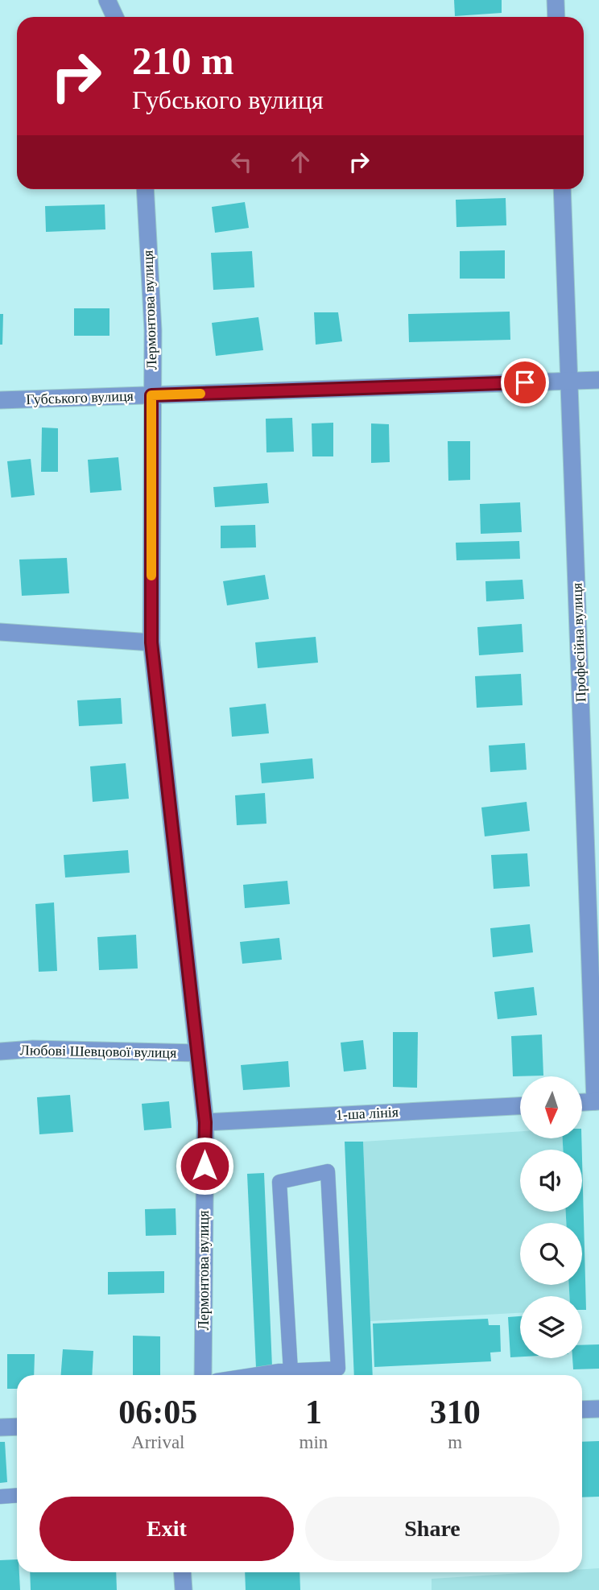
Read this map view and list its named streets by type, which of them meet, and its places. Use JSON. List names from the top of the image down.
{
  "streets": {
    "street": [
      "Лермонтова вулиця",
      "Губського вулиця",
      "Професійна вулиця",
      "Любові Шевцової вулиця",
      "1-ша лінія"
    ]
  },
  "crossings": [
    ["Лермонтова вулиця", "Губського вулиця"],
    ["Лермонтова вулиця", "Любові Шевцової вулиця"],
    ["Лермонтова вулиця", "1-ша лінія"],
    ["Губського вулиця", "Професійна вулиця"]
  ],
  "north": "bottom",
  "page": {
    "turn": ["210 m", "Губського вулиця"],
    "eta": [
      "06:05",
      "Arrival",
      "1",
      "min",
      "310",
      "m"
    ],
    "buttons": ["Exit", "Share"]
  }
}
